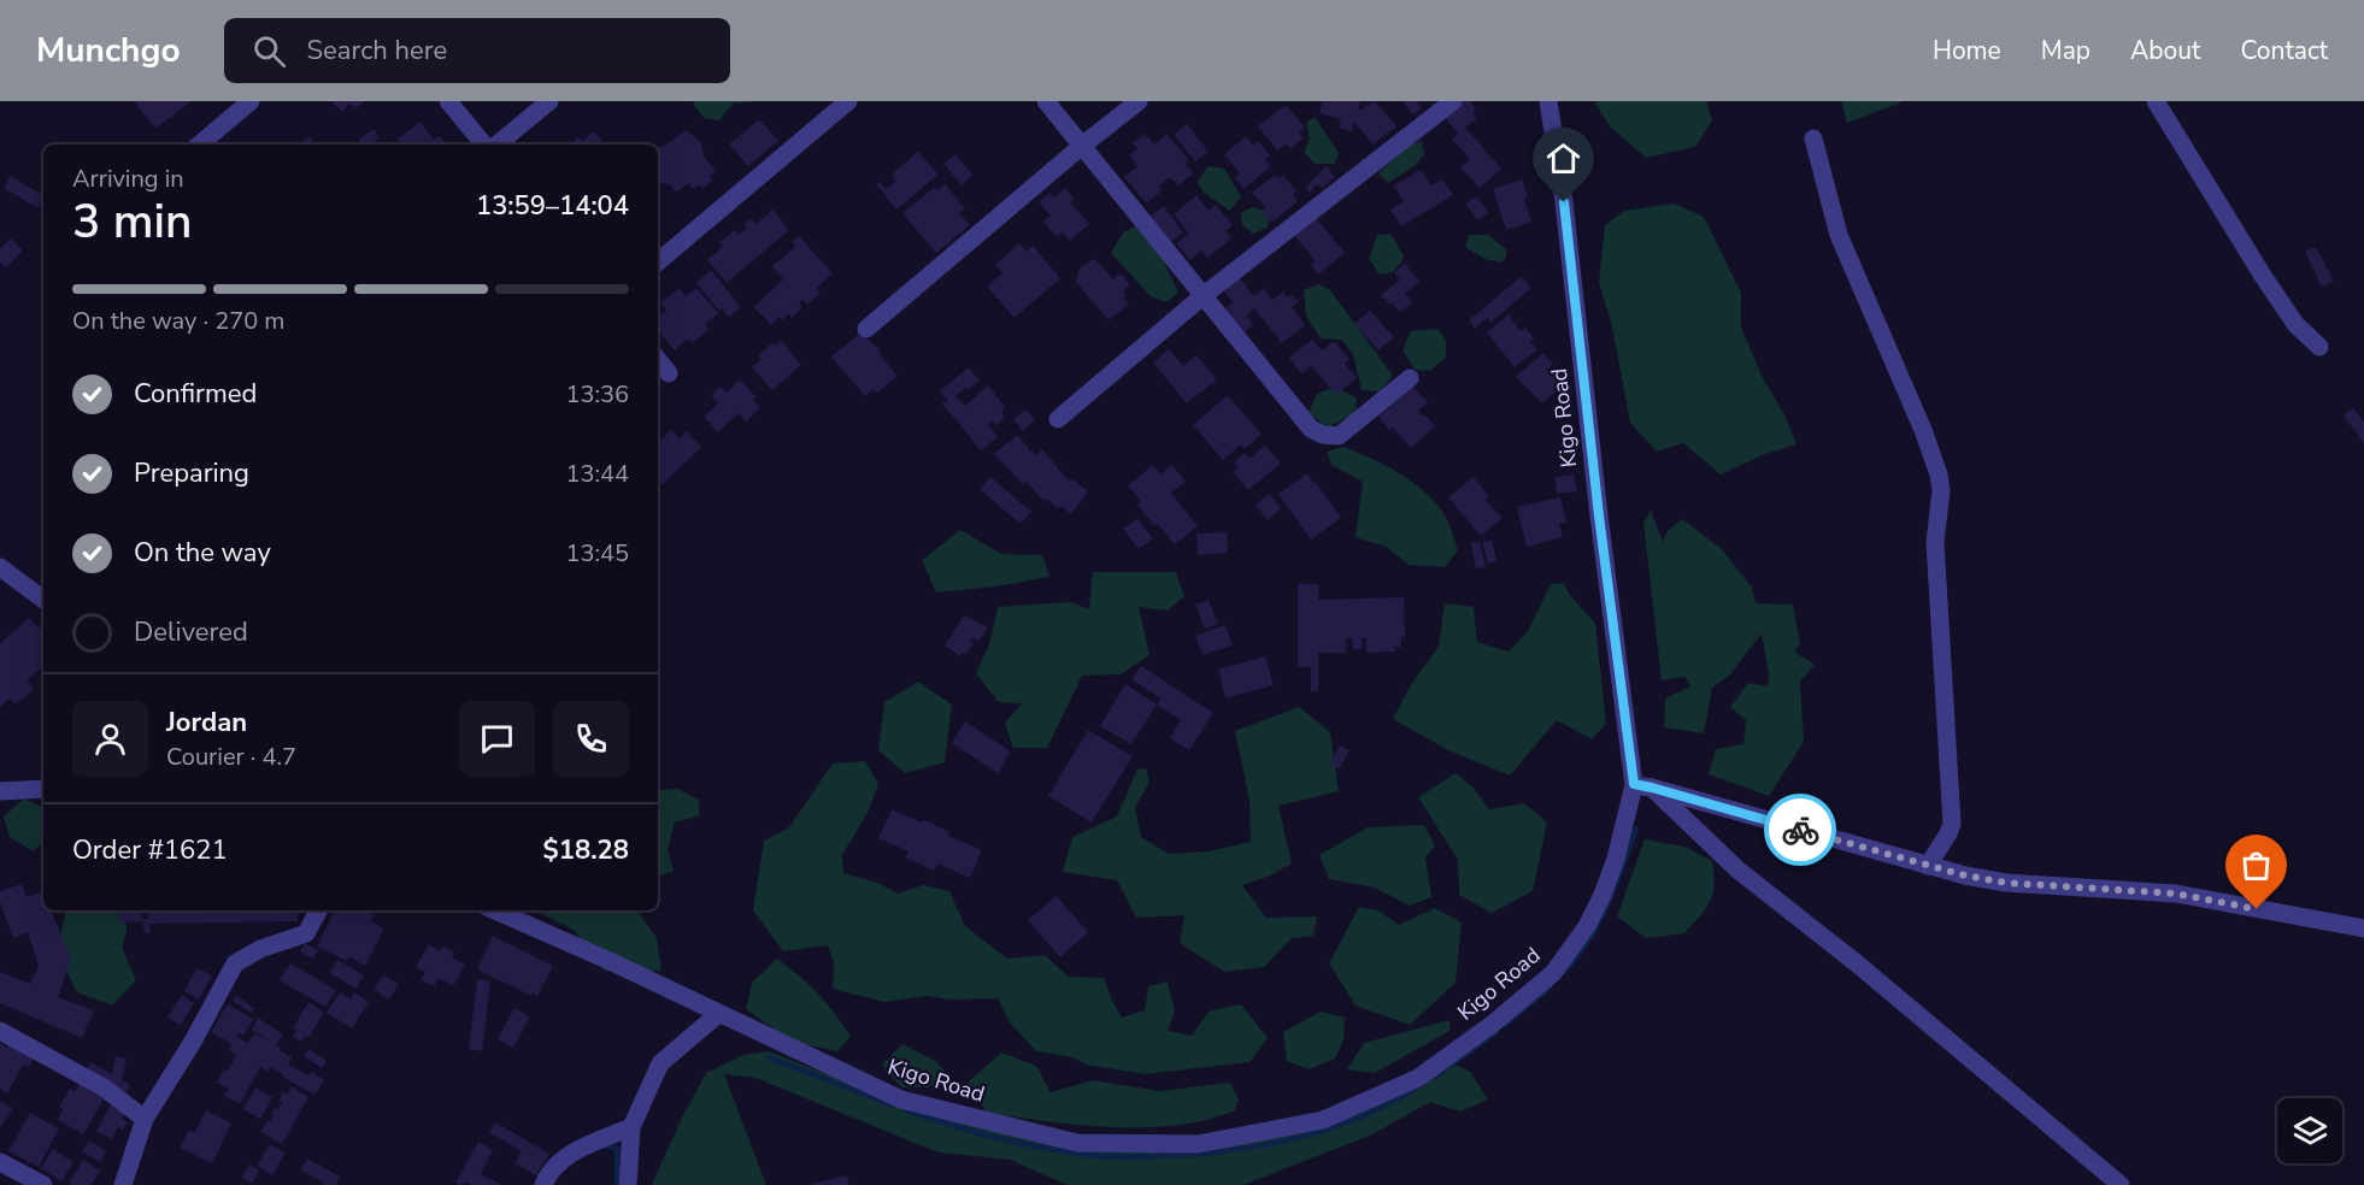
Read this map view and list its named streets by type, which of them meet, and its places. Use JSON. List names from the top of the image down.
{
  "streets": {
    "street": ["Kigo Road"]
  },
  "page": {
    "header": "Munchgo",
    "search": "Search here",
    "nav": [
      "Home",
      "Map",
      "About",
      "Contact"
    ],
    "heading": ["3 min", "Arriving in", "13:59–14:04"],
    "panel": [
      "Jordan",
      "Courier · 4.7",
      "Order #1621",
      "$18.28"
    ],
    "bar": "On the way · 270 m",
    "list": [
      ["Confirmed", "13:36"],
      ["Preparing", "13:44"],
      ["On the way", "13:45"],
      "Delivered"
    ]
  }
}
